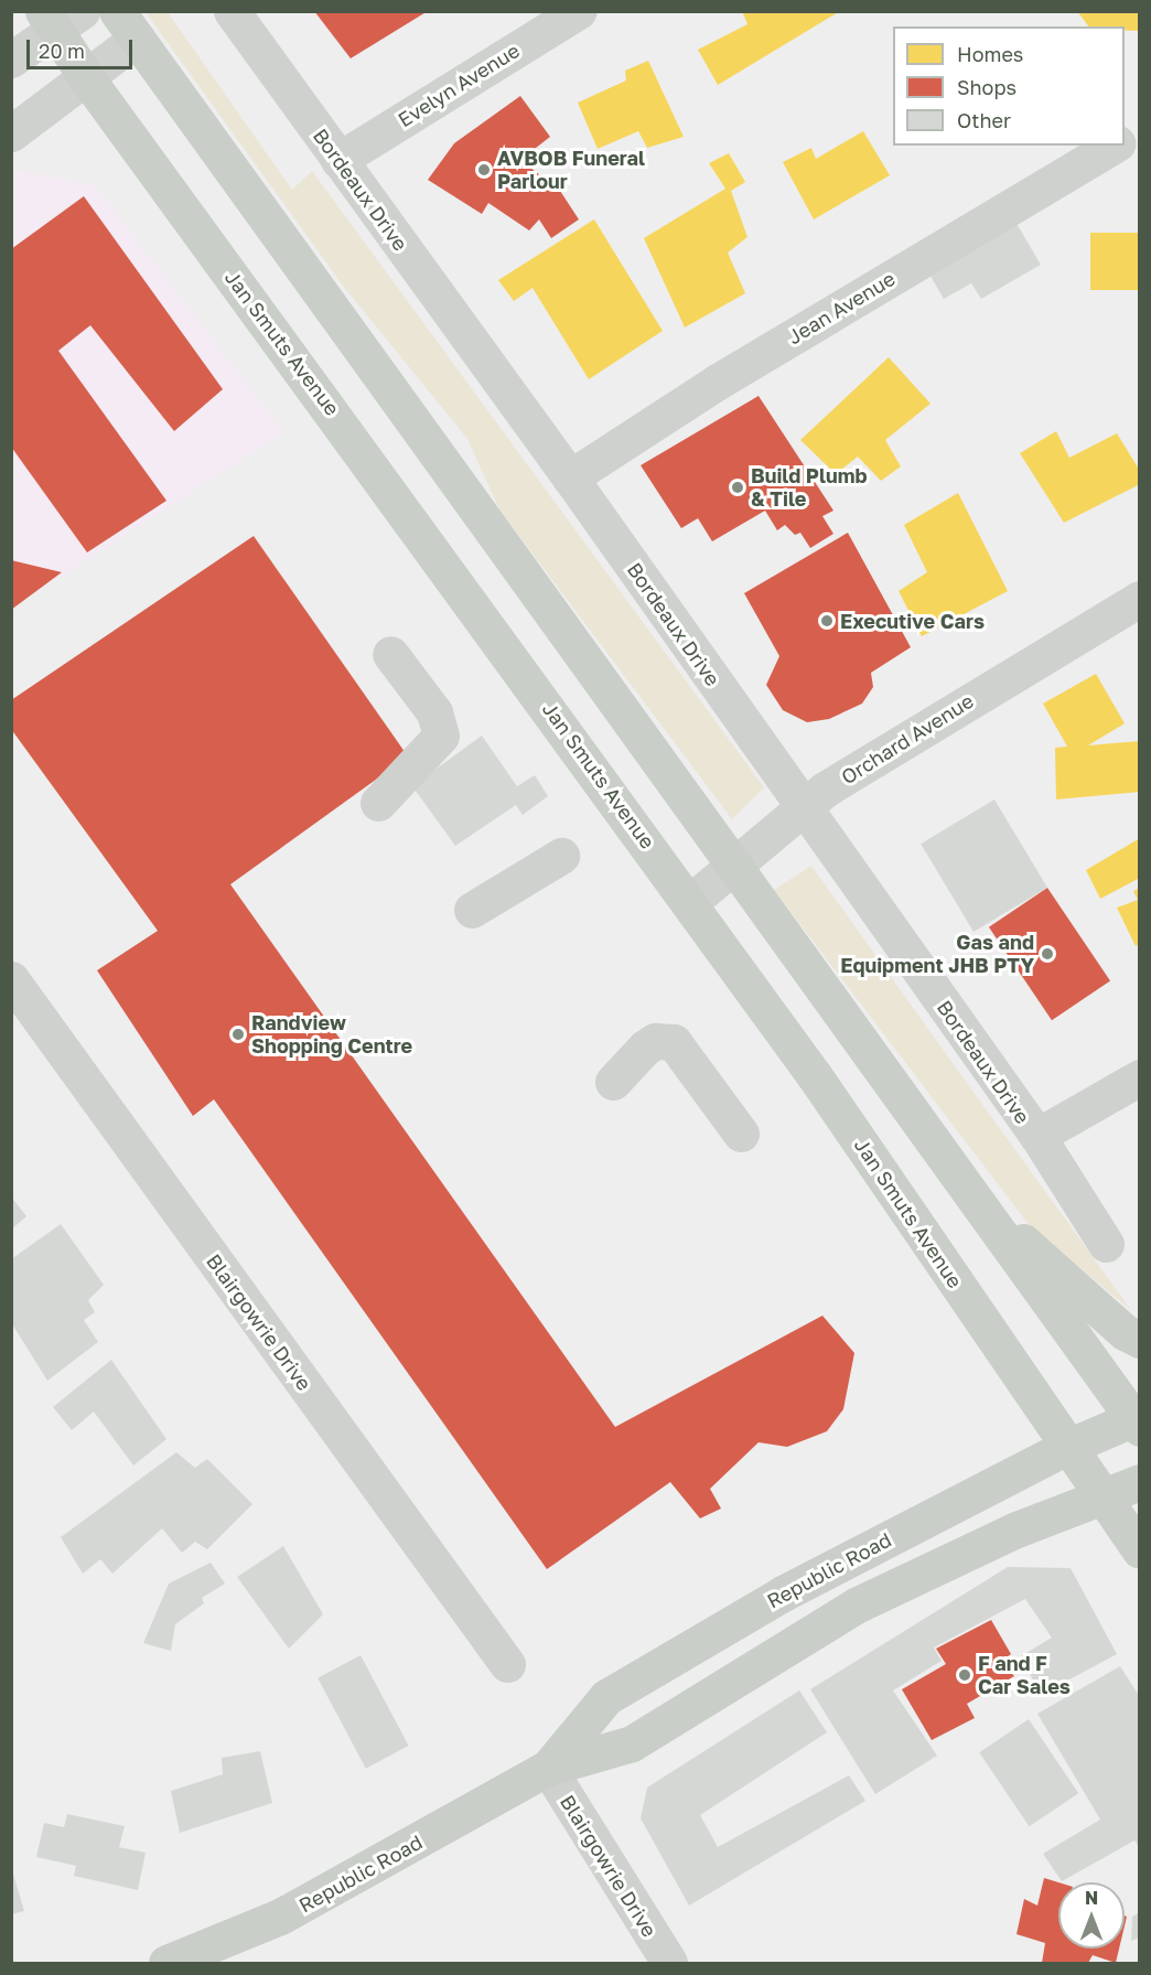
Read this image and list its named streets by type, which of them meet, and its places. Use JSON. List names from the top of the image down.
{
  "streets": {
    "main road": ["Jan Smuts Avenue", "Republic Road"],
    "street": [
      "Evelyn Avenue",
      "Bordeaux Drive",
      "Jean Avenue",
      "Orchard Avenue",
      "Blairgowrie Drive"
    ]
  },
  "crossings": [
    ["Evelyn Avenue", "Bordeaux Drive"],
    ["Bordeaux Drive", "Jean Avenue"],
    ["Bordeaux Drive", "Orchard Avenue"],
    ["Jan Smuts Avenue", "Orchard Avenue"],
    ["Jan Smuts Avenue", "Republic Road"],
    ["Blairgowrie Drive", "Republic Road"]
  ],
  "places": [
    "AVBOB Funeral Parlour",
    "Build Plumb & Tile",
    "Executive Cars",
    "Gas and Equipment JHB PTY",
    "Randview Shopping Centre",
    "F and F Car Sales"
  ],
  "legend": ["Homes", "Shops", "Other"],
  "scale_bar": "20 m",
  "north": "top"
}
